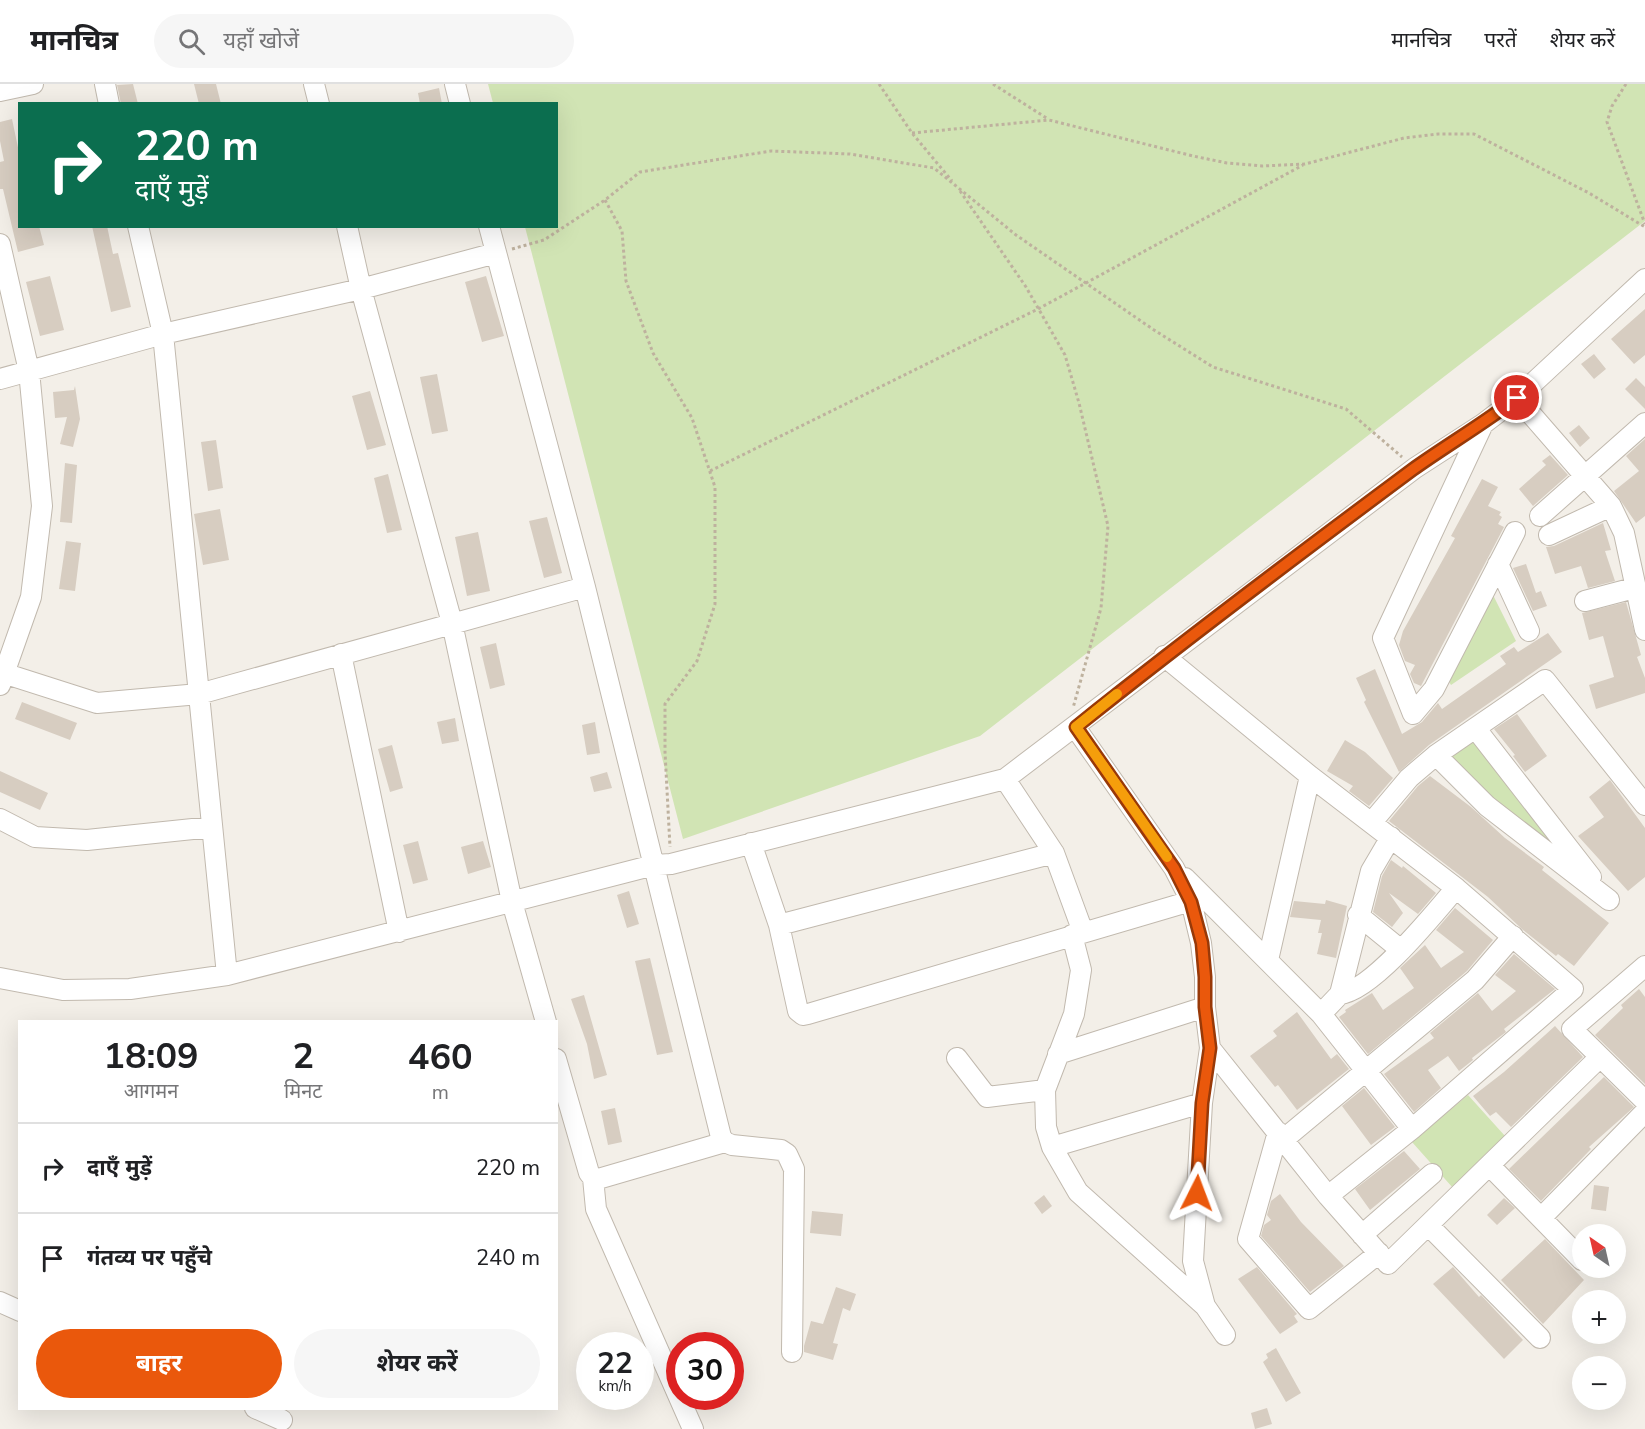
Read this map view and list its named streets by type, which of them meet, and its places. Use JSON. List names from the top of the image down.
{
  "north": "top left",
  "page": {
    "header": "मानचित्र",
    "search": "यहाँ खोजें",
    "nav": ["मानचित्र", "परतें", "शेयर करें"],
    "turn": ["220 m", "दाएँ मुड़ें"],
    "eta": [
      "18:09",
      "आगमन",
      "2",
      "मिनट",
      "460",
      "m"
    ],
    "list": [
      {
        "name": "दाएँ मुड़ें",
        "value": "220 m"
      },
      {
        "name": "गंतव्य पर पहुँचे",
        "value": "240 m"
      }
    ],
    "map_buttons": ["+", "−"],
    "buttons": ["बाहर", "शेयर करें"],
    "speed": "22 km/h",
    "limit": "30"
  }
}
